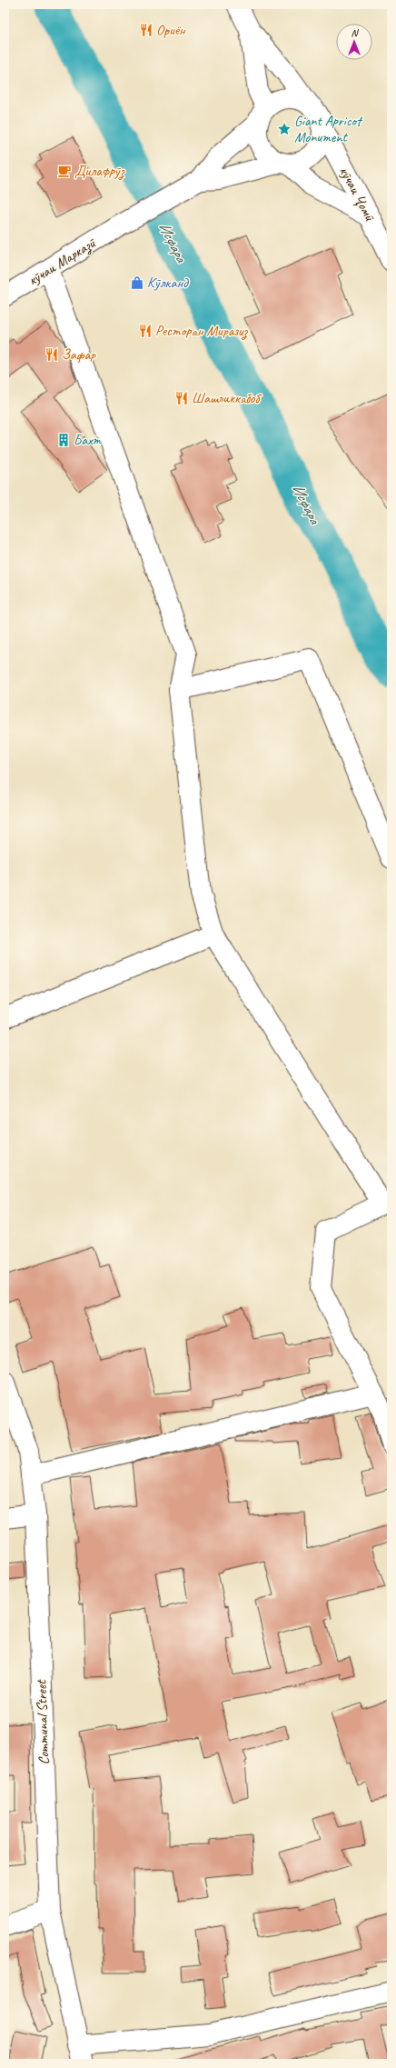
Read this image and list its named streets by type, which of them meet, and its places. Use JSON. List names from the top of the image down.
{
  "streets": {
    "street": ["кӯчаи Ҷомӣ", "кӯчаи Марказӣ", "Communal Street"]
  },
  "water": ["Исфара"],
  "places": {
    "restaurant": [
      "Ориён",
      "Ресторан Миразиз",
      "Зафар",
      "Шашликкабоб"
    ],
    "place": ["Giant Apricot Monument"],
    "cafe": ["Дилафрӯз"],
    "shop": ["Кӯлканд"],
    "building": ["Бахт"]
  },
  "north": "top"
}
